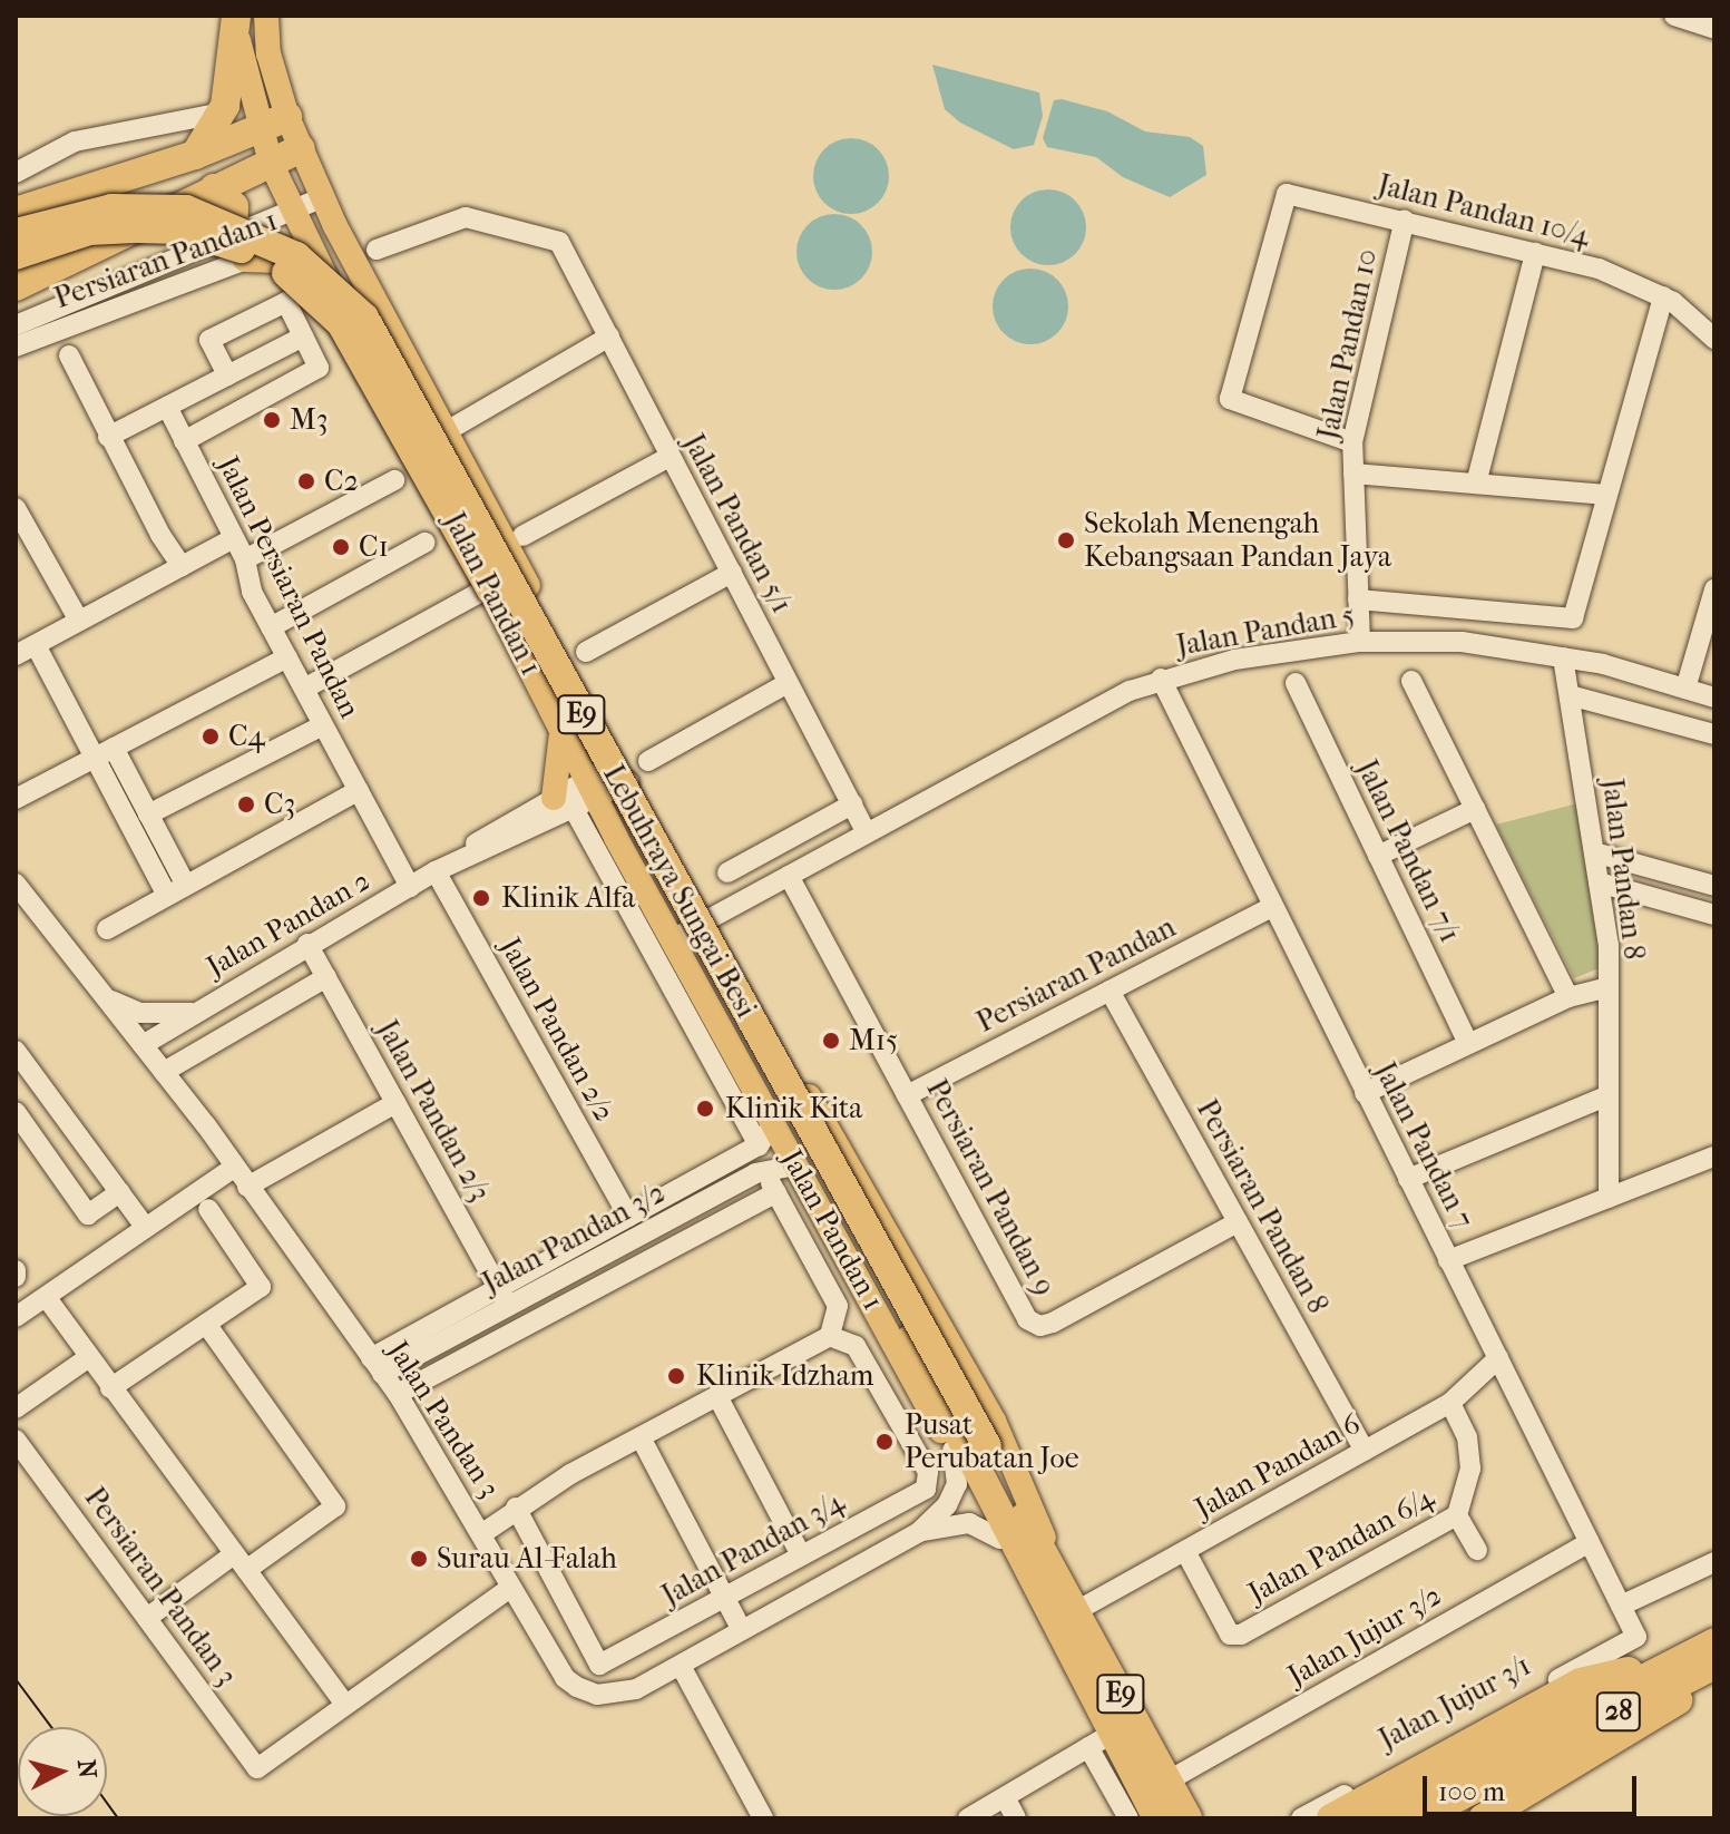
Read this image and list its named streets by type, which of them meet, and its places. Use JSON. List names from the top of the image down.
{
  "streets": {
    "highway": [
      "Jalan Pandan 1",
      "E9",
      "Lebuhraya Sungai Besi",
      "28"
    ],
    "street": [
      "Jalan Pandan 10/4",
      "Persiaran Pandan 1",
      "Jalan Pandan 10",
      "Jalan Pandan 5/1",
      "Jalan Persiaran Pandan",
      "Jalan Pandan 5",
      "Jalan Pandan 7/1",
      "Jalan Pandan 8",
      "Jalan Pandan 2",
      "Persiaran Pandan",
      "Jalan Pandan 2/2",
      "Jalan Pandan 2/3",
      "Jalan Pandan 7",
      "Persiaran Pandan 9",
      "Persiaran Pandan 8",
      "Jalan Pandan 3/2",
      "Jalan Pandan 3",
      "Jalan Pandan 6",
      "Jalan Pandan 6/4",
      "Jalan Pandan 3/4",
      "Persiaran Pandan 3",
      "Jalan Jujur 3/2",
      "Jalan Jujur 3/1"
    ]
  },
  "crossings": [
    ["Jalan Pandan 10/4", "Jalan Pandan 10"],
    ["Persiaran Pandan 1", "Jalan Pandan 1"],
    ["Jalan Pandan 10", "Jalan Pandan 5"],
    ["Jalan Pandan 5/1", "Jalan Pandan 5"],
    ["Jalan Persiaran Pandan", "Jalan Pandan 2"],
    ["Jalan Pandan 1", "Jalan Pandan 5"],
    ["Jalan Pandan 1", "Lebuhraya Sungai Besi"],
    ["Jalan Pandan 1", "Jalan Pandan 2"],
    ["Jalan Pandan 1", "Jalan Pandan 3/2"],
    ["Jalan Pandan 1", "Jalan Pandan 3"],
    ["Jalan Pandan 1", "Jalan Pandan 6"],
    ["Jalan Pandan 1", "Jalan Jujur 3/2"],
    ["Jalan Pandan 5", "Jalan Pandan 8"],
    ["Jalan Pandan 5", "Jalan Pandan 7"],
    ["Jalan Pandan 5", "Persiaran Pandan 9"],
    ["Jalan Pandan 2", "Jalan Pandan 2/2"],
    ["Jalan Pandan 2", "Jalan Pandan 2/3"],
    ["Jalan Pandan 2", "Jalan Pandan 3"],
    ["Persiaran Pandan", "Jalan Pandan 7"],
    ["Persiaran Pandan", "Persiaran Pandan 9"],
    ["Persiaran Pandan", "Persiaran Pandan 8"],
    ["Jalan Pandan 2/3", "Jalan Pandan 3/2"],
    ["Jalan Pandan 7", "Jalan Pandan 6"],
    ["Jalan Pandan 7", "Jalan Jujur 3/2"],
    ["Jalan Pandan 7", "Jalan Jujur 3/1"],
    ["Persiaran Pandan 9", "Persiaran Pandan 8"],
    ["Persiaran Pandan 8", "Jalan Pandan 6"],
    ["Jalan Pandan 3/2", "Jalan Pandan 3"],
    ["Jalan Pandan 6", "Jalan Pandan 6/4"]
  ],
  "places": [
    "M3",
    "C2",
    "Sekolah Menengah Kebangsaan Pandan Jaya",
    "C1",
    "C4",
    "C3",
    "Klinik Alfa",
    "M15",
    "Klinik Kita",
    "Klinik Idzham",
    "Pusat Perubatan Joe",
    "Surau Al-Falah"
  ],
  "scale_bar": "100 m",
  "north": "right"
}
